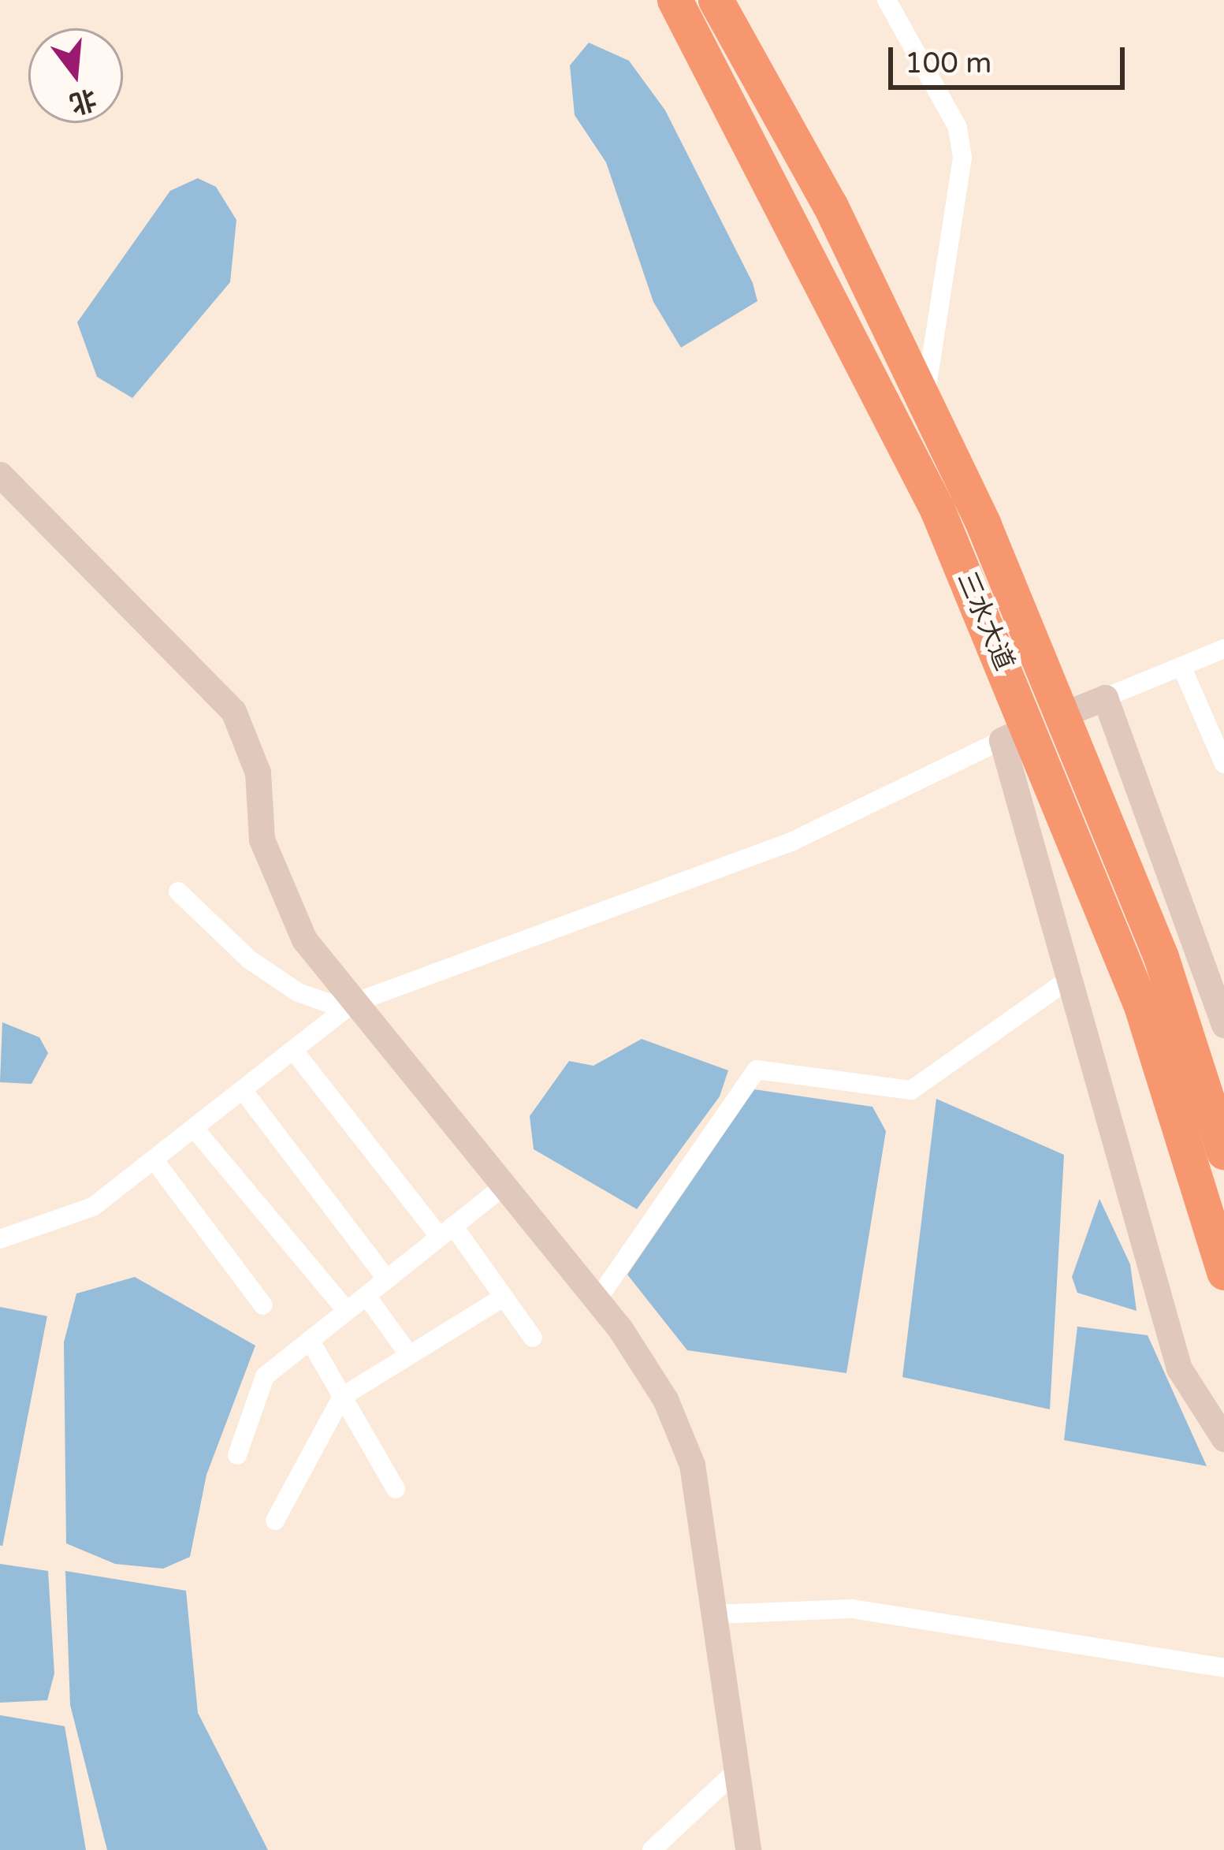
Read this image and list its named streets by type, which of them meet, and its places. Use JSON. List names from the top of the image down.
{
  "streets": {
    "highway": ["三水大道"]
  },
  "scale_bar": "100 m",
  "north": "bottom"
}
